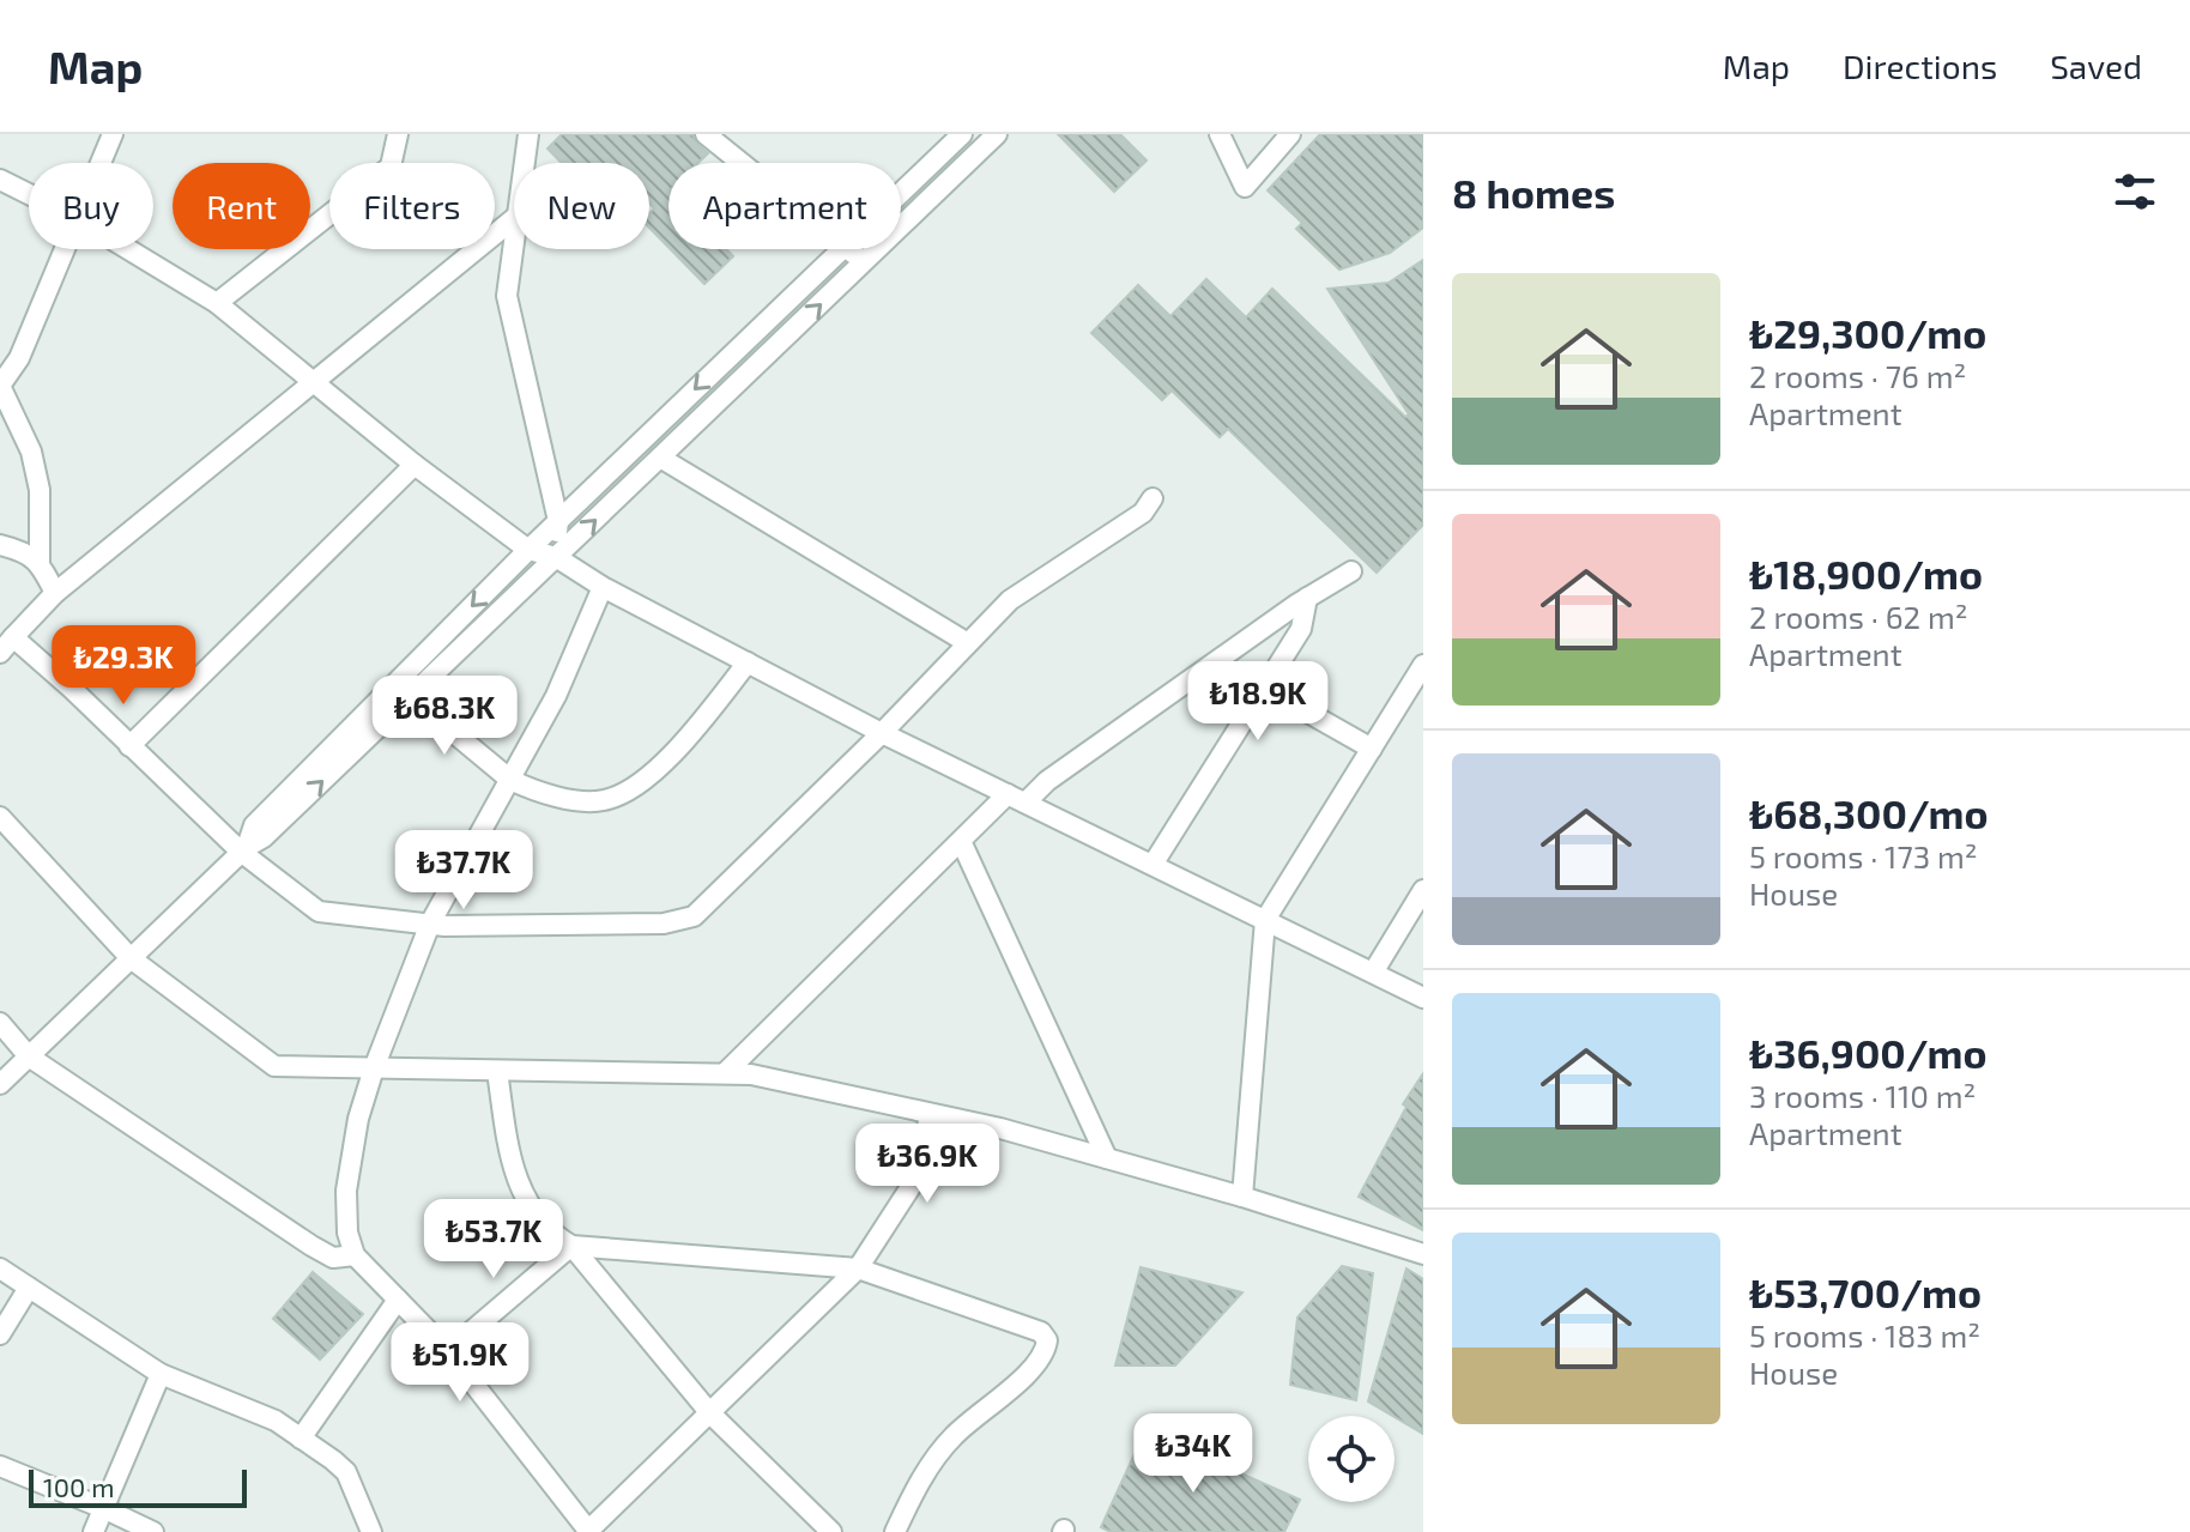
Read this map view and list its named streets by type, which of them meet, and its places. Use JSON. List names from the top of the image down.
{
  "scale_bar": "100 m",
  "page": {
    "header": "Map",
    "nav": ["Map", "Directions", "Saved"],
    "heading": "8 homes",
    "chip": [
      "Buy",
      "Rent",
      "Filters",
      "New",
      "Apartment"
    ],
    "list": [
      {
        "name": "₺29,300/mo",
        "note": "2 rooms · 76 m² · Apartment"
      },
      {
        "name": "₺18,900/mo",
        "note": "2 rooms · 62 m² · Apartment"
      },
      {
        "name": "₺68,300/mo",
        "note": "5 rooms · 173 m² · House"
      },
      {
        "name": "₺36,900/mo",
        "note": "3 rooms · 110 m² · Apartment"
      },
      {
        "name": "₺53,700/mo",
        "note": "5 rooms · 183 m² · House"
      }
    ],
    "price": [
      "₺29.3K",
      "₺18.9K",
      "₺68.3K",
      "₺37.7K",
      "₺36.9K",
      "₺53.7K",
      "₺51.9K",
      "₺34K"
    ],
    "scale": "100 m"
  }
}
